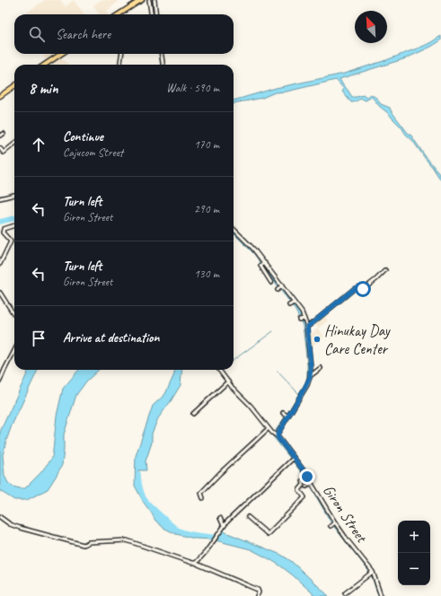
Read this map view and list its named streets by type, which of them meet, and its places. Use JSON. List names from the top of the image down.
{
  "streets": {
    "street": ["Giron Street"]
  },
  "places": ["Hinukay Day Care Center"],
  "north": "top left",
  "page": {
    "search": "Search here",
    "heading": ["8 min", "Walk · 590 m"],
    "list": [
      ["Continue", "Cajucom Street", "170 m"],
      ["Turn left", "Giron Street", "290 m"],
      ["Turn left", "Giron Street", "130 m"],
      "Arrive at destination"
    ],
    "map_buttons": ["+", "−"]
  }
}
